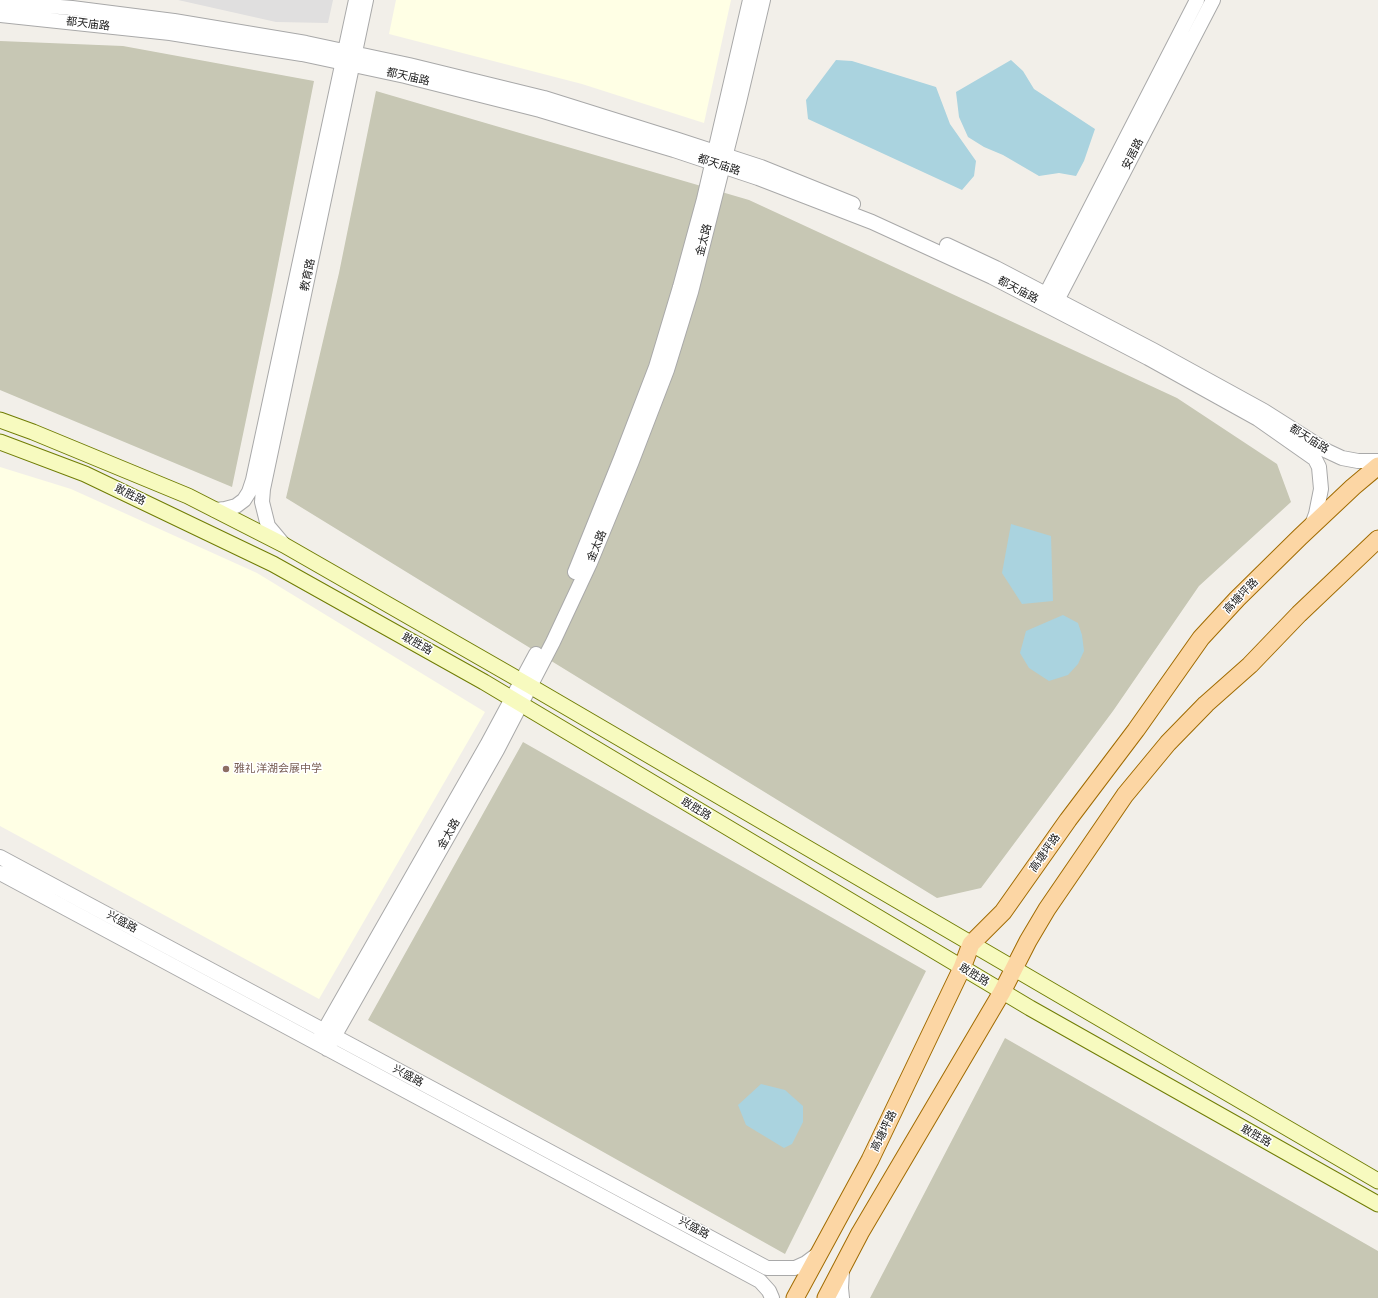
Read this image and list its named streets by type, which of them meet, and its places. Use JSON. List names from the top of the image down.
{
  "streets": {
    "main road": ["敢胜路", "高塘坪路"],
    "street": [
      "都天庙路",
      "安居路",
      "金太路",
      "教育路",
      "兴盛路"
    ]
  },
  "crossings": [
    ["都天庙路", "安居路"],
    ["都天庙路", "金太路"],
    ["都天庙路", "教育路"],
    ["都天庙路", "高塘坪路"],
    ["金太路", "敢胜路"],
    ["金太路", "兴盛路"],
    ["教育路", "敢胜路"],
    ["敢胜路", "高塘坪路"],
    ["高塘坪路", "兴盛路"]
  ],
  "places": ["雅礼洋湖会展中学"]
}
